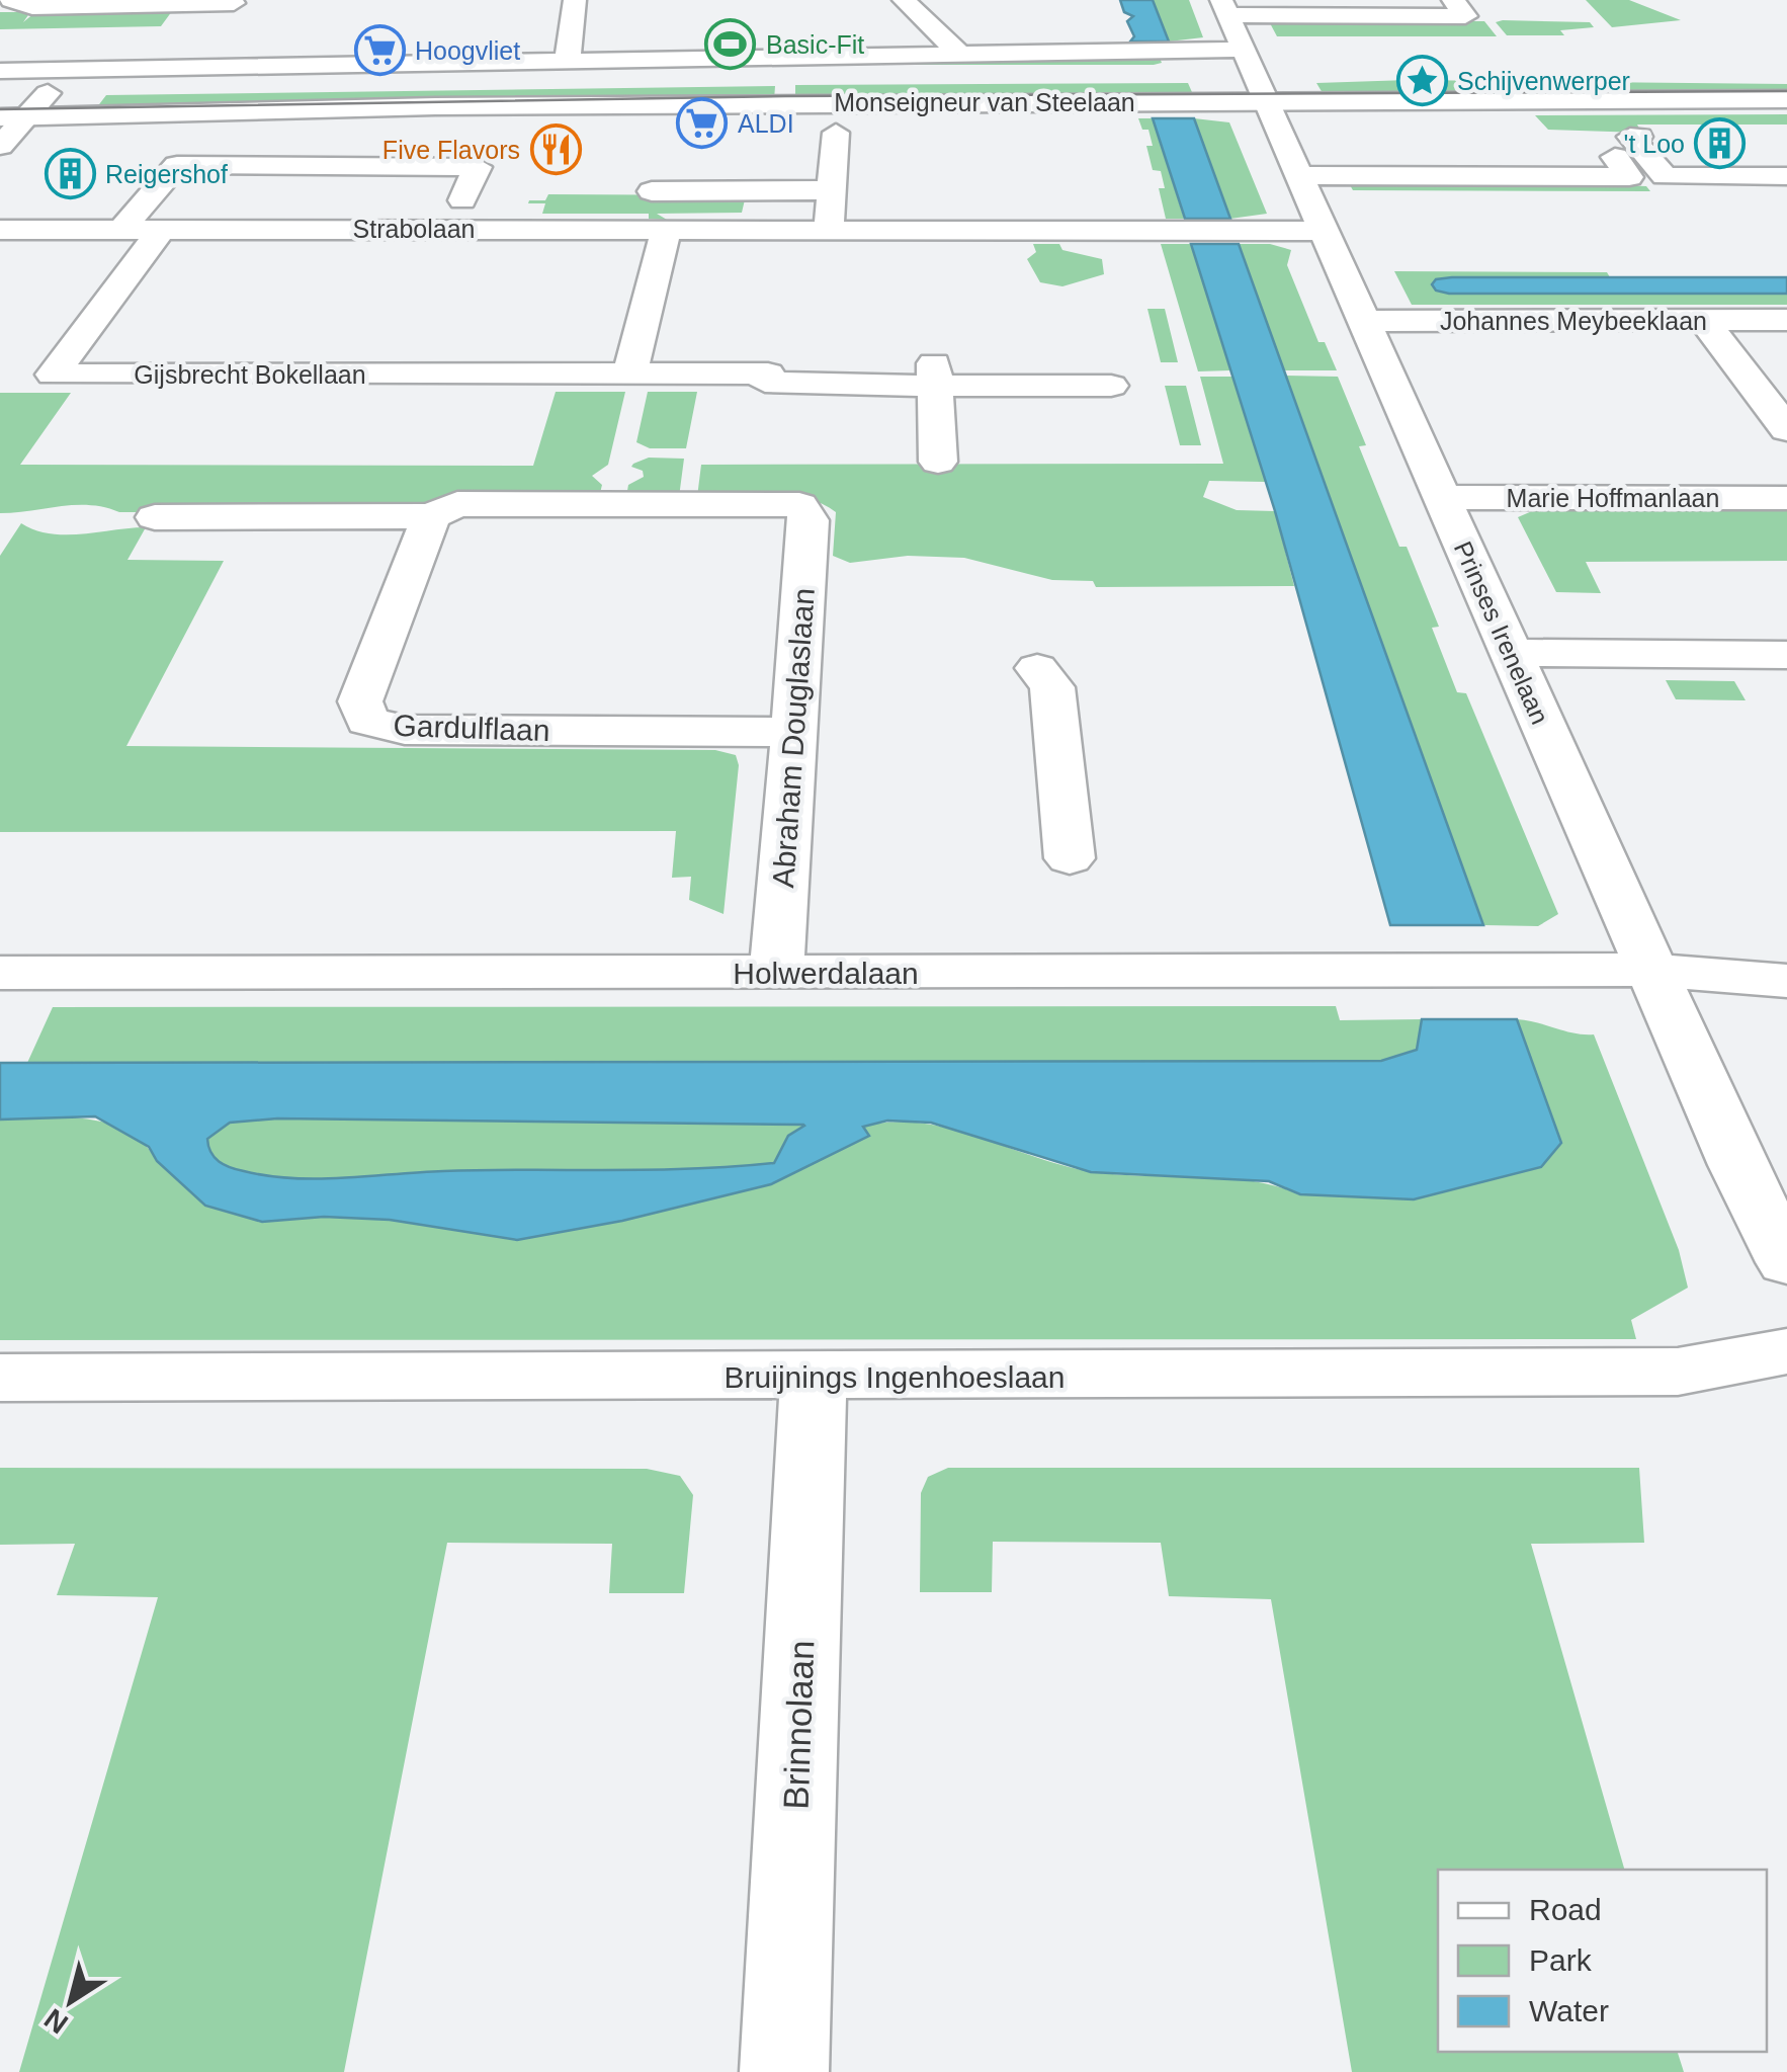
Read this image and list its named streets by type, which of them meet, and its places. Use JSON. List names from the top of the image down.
{
  "streets": {
    "street": [
      "Monseigneur van Steelaan",
      "Strabolaan",
      "Johannes Meybeeklaan",
      "Gijsbrecht Bokellaan",
      "Marie Hoffmanlaan",
      "Prinses Irenelaan",
      "Gardulflaan",
      "Abraham Douglaslaan",
      "Holwerdalaan",
      "Bruijnings Ingenhoeslaan",
      "Brinnolaan"
    ]
  },
  "crossings": [
    ["Monseigneur van Steelaan", "Prinses Irenelaan"],
    ["Strabolaan", "Gijsbrecht Bokellaan"],
    ["Johannes Meybeeklaan", "Prinses Irenelaan"],
    ["Marie Hoffmanlaan", "Prinses Irenelaan"],
    ["Prinses Irenelaan", "Holwerdalaan"],
    ["Gardulflaan", "Abraham Douglaslaan"],
    ["Abraham Douglaslaan", "Holwerdalaan"],
    ["Bruijnings Ingenhoeslaan", "Brinnolaan"]
  ],
  "places": {
    "sports": ["Basic-Fit"],
    "supermarket": ["Hoogvliet", "ALDI"],
    "place": ["Schijvenwerper"],
    "building": ["'t Loo", "Reigershof"],
    "restaurant": ["Five Flavors"]
  },
  "legend": ["Road", "Park", "Water"],
  "north": "bottom left"
}
